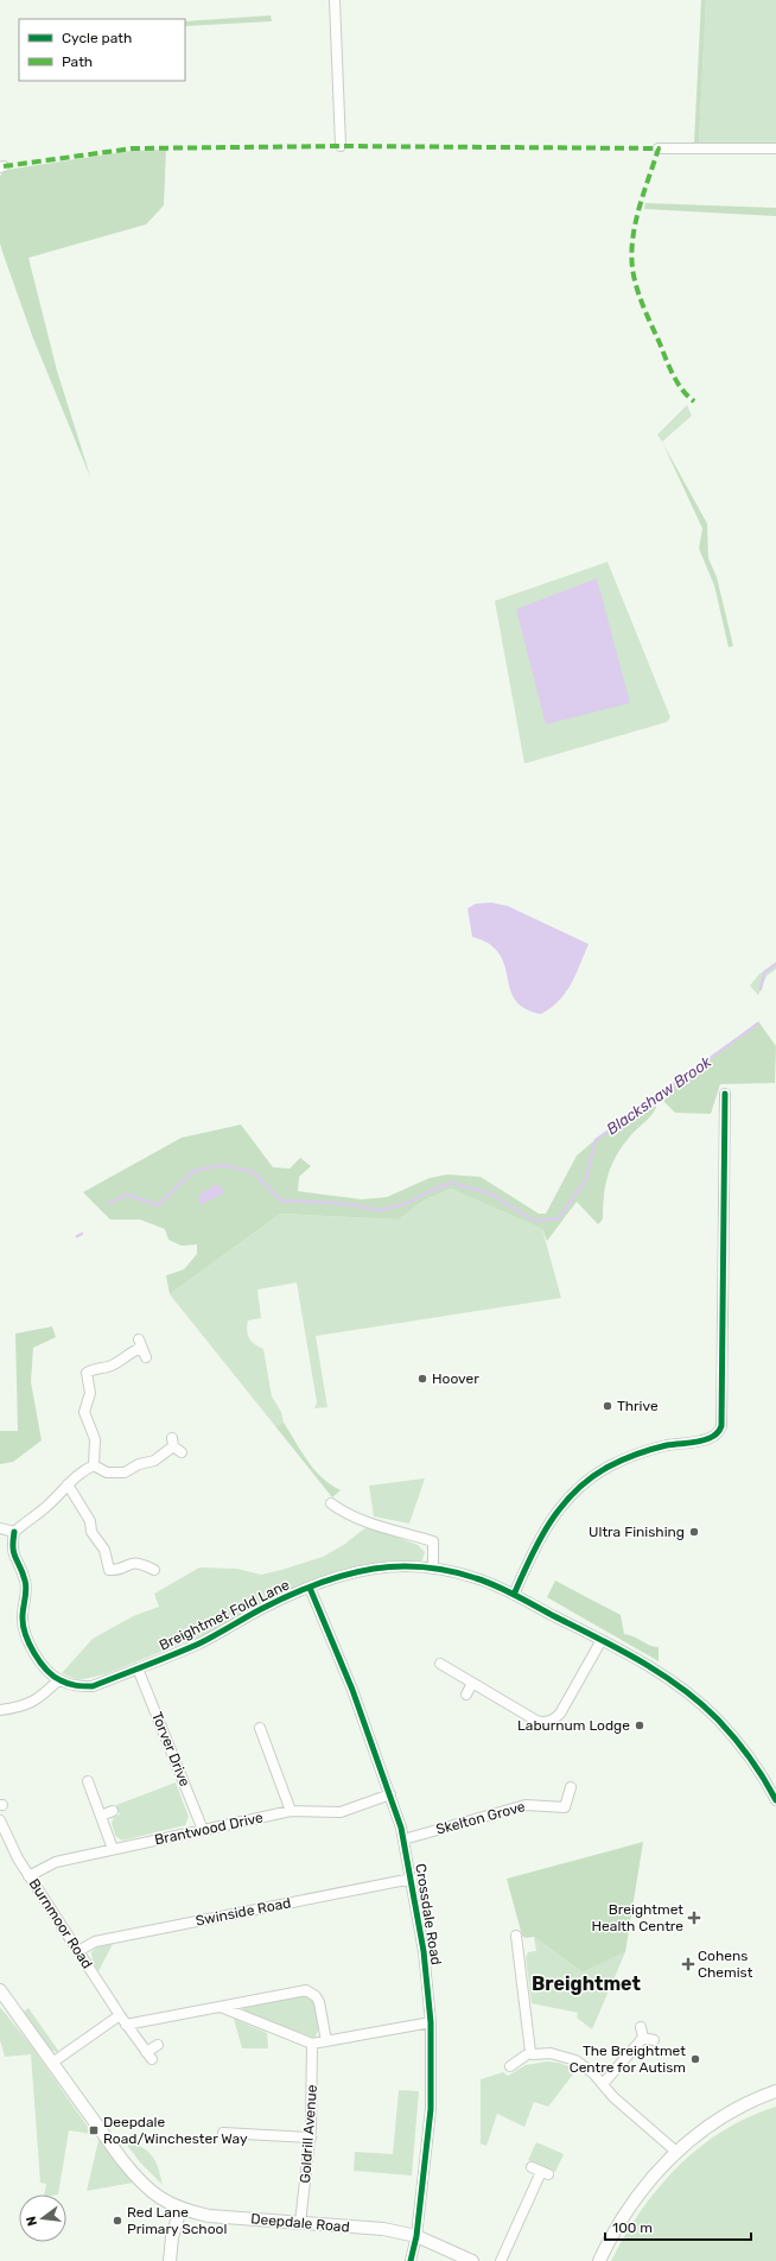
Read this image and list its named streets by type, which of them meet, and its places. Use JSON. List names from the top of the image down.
{
  "streets": {
    "street": [
      "Breightmet Fold Lane",
      "Torver Drive",
      "Skelton Grove",
      "Brantwood Drive",
      "Swinside Road",
      "Crossdale Road",
      "Burnmoor Road",
      "Goldrill Avenue",
      "Deepdale Road"
    ]
  },
  "crossings": [
    ["Breightmet Fold Lane", "Torver Drive"],
    ["Breightmet Fold Lane", "Crossdale Road"],
    ["Torver Drive", "Brantwood Drive"],
    ["Skelton Grove", "Crossdale Road"],
    ["Brantwood Drive", "Crossdale Road"],
    ["Brantwood Drive", "Burnmoor Road"],
    ["Swinside Road", "Crossdale Road"],
    ["Swinside Road", "Burnmoor Road"],
    ["Crossdale Road", "Deepdale Road"],
    ["Goldrill Avenue", "Deepdale Road"]
  ],
  "districts": ["Breightmet"],
  "water": ["Blackshaw Brook"],
  "places": {
    "other": [
      "Hoover",
      "Thrive",
      "Ultra Finishing",
      "Laburnum Lodge",
      "The Breightmet Centre for Autism",
      "Red Lane Primary School"
    ],
    "health": ["Breightmet Health Centre", "Cohens Chemist"],
    "transit": ["Deepdale Road/Winchester Way"]
  },
  "legend": ["Cycle path", "Path"],
  "scale_bar": "100 m",
  "north": "left"
}
